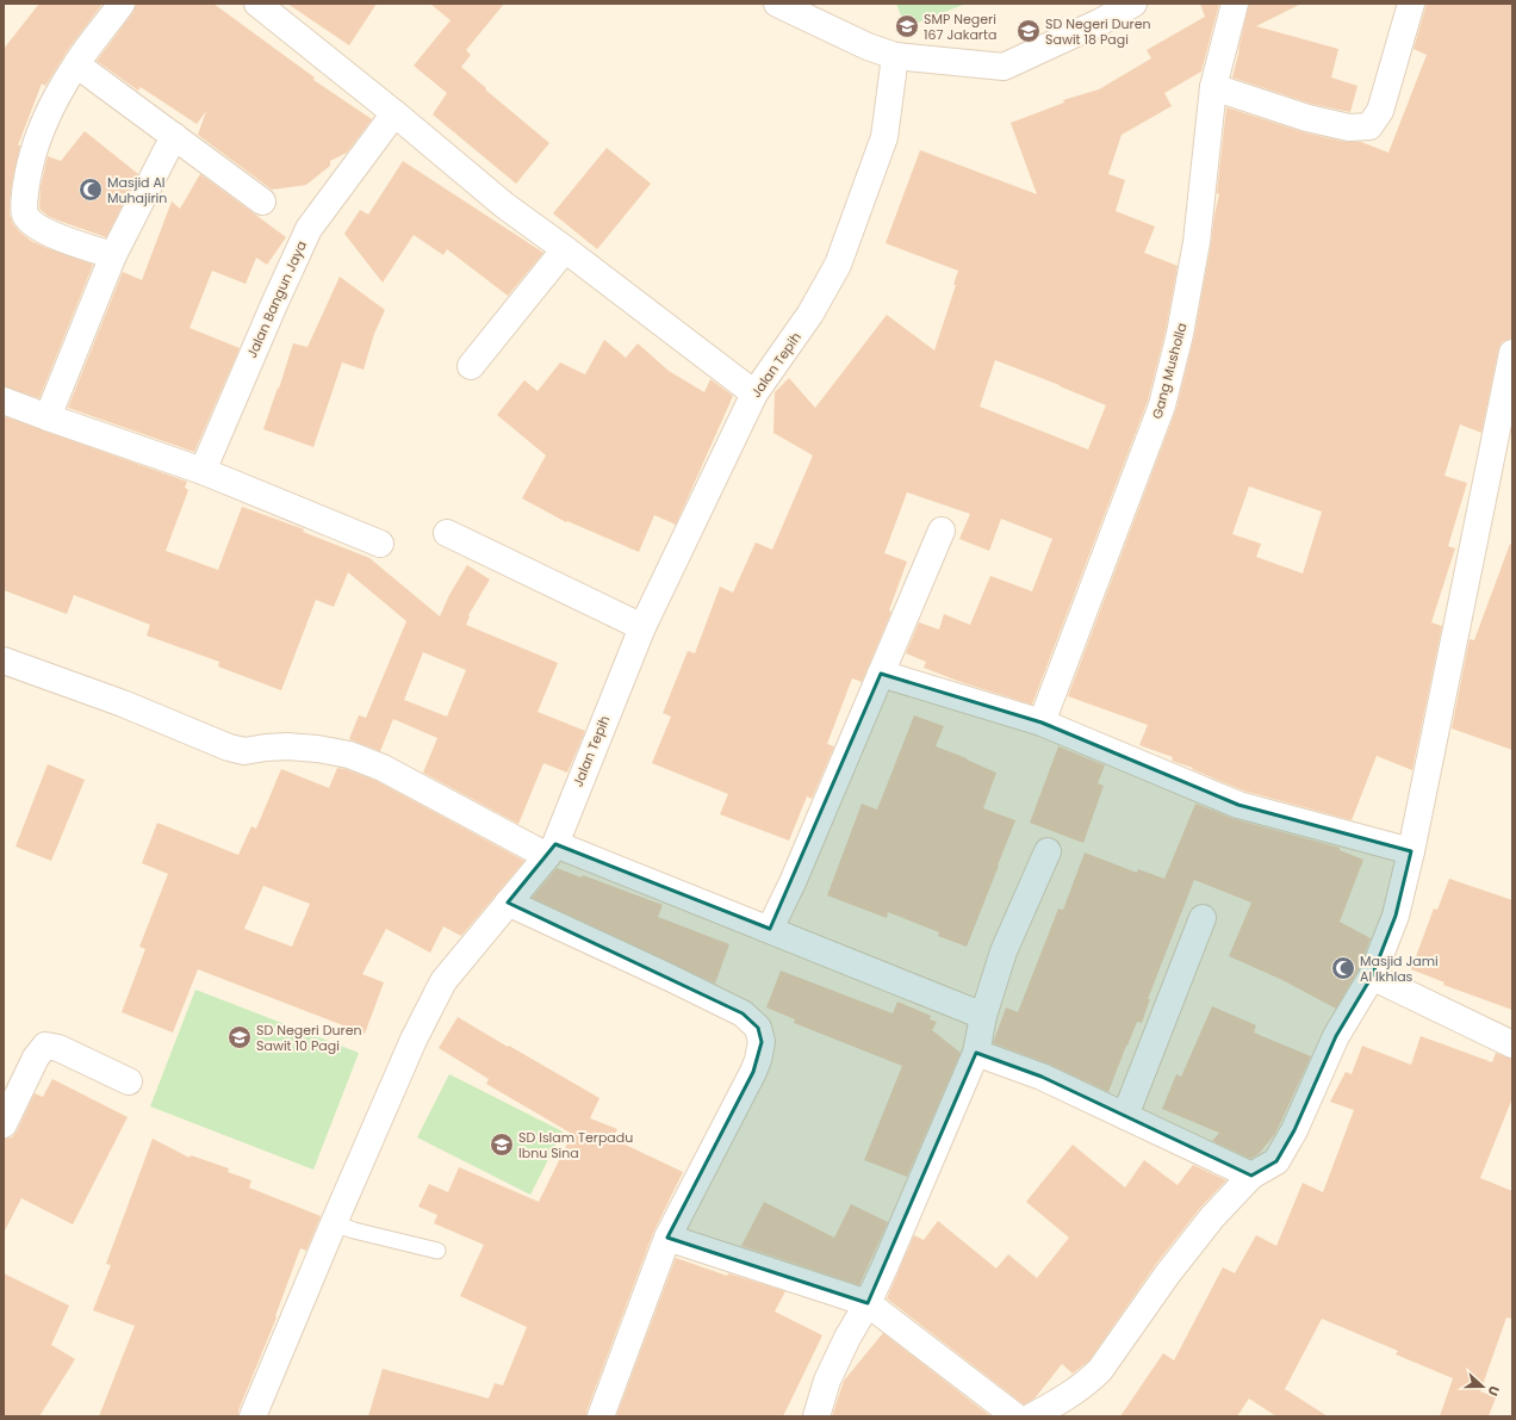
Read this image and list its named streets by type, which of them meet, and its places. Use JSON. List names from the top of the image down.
{
  "streets": {
    "street": ["Jalan Bangun Jaya", "Jalan Tepih", "Gang Musholla"]
  },
  "places": {
    "school or university": [
      "SMP Negeri 167 Jakarta",
      "SD Negeri Duren Sawit 18 Pagi",
      "SD Negeri Duren Sawit 10 Pagi",
      "SD Islam Terpadu Ibnu Sina"
    ],
    "mosque": ["Masjid Al Muhajirin", "Masjid Jami Al Ikhlas"]
  },
  "north": "right"
}
